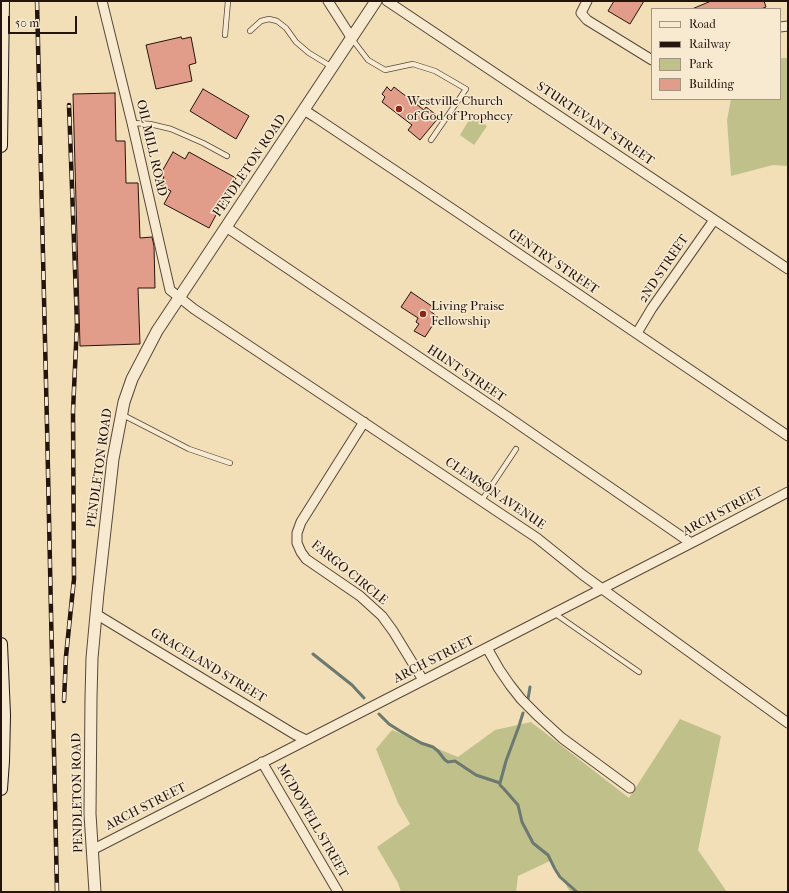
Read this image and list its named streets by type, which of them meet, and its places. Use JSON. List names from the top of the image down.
{
  "streets": {
    "street": [
      "STURTEVANT STREET",
      "OIL MILL ROAD",
      "PENDLETON ROAD",
      "GENTRY STREET",
      "2ND STREET",
      "HUNT STREET",
      "CLEMSON AVENUE",
      "ARCH STREET",
      "FARGO CIRCLE",
      "GRACELAND STREET",
      "MCDOWELL STREET"
    ]
  },
  "crossings": [
    ["STURTEVANT STREET", "2ND STREET"],
    ["OIL MILL ROAD", "PENDLETON ROAD"],
    ["OIL MILL ROAD", "CLEMSON AVENUE"],
    ["PENDLETON ROAD", "GENTRY STREET"],
    ["PENDLETON ROAD", "HUNT STREET"],
    ["PENDLETON ROAD", "CLEMSON AVENUE"],
    ["PENDLETON ROAD", "ARCH STREET"],
    ["PENDLETON ROAD", "GRACELAND STREET"],
    ["GENTRY STREET", "2ND STREET"],
    ["HUNT STREET", "ARCH STREET"],
    ["CLEMSON AVENUE", "ARCH STREET"],
    ["CLEMSON AVENUE", "FARGO CIRCLE"],
    ["ARCH STREET", "FARGO CIRCLE"],
    ["ARCH STREET", "GRACELAND STREET"],
    ["ARCH STREET", "MCDOWELL STREET"]
  ],
  "places": ["Westville Church of God of Prophecy", "Living Praise Fellowship"],
  "legend": [
    "Road",
    "Railway",
    "Park",
    "Building"
  ],
  "scale_bar": "50 m"
}
